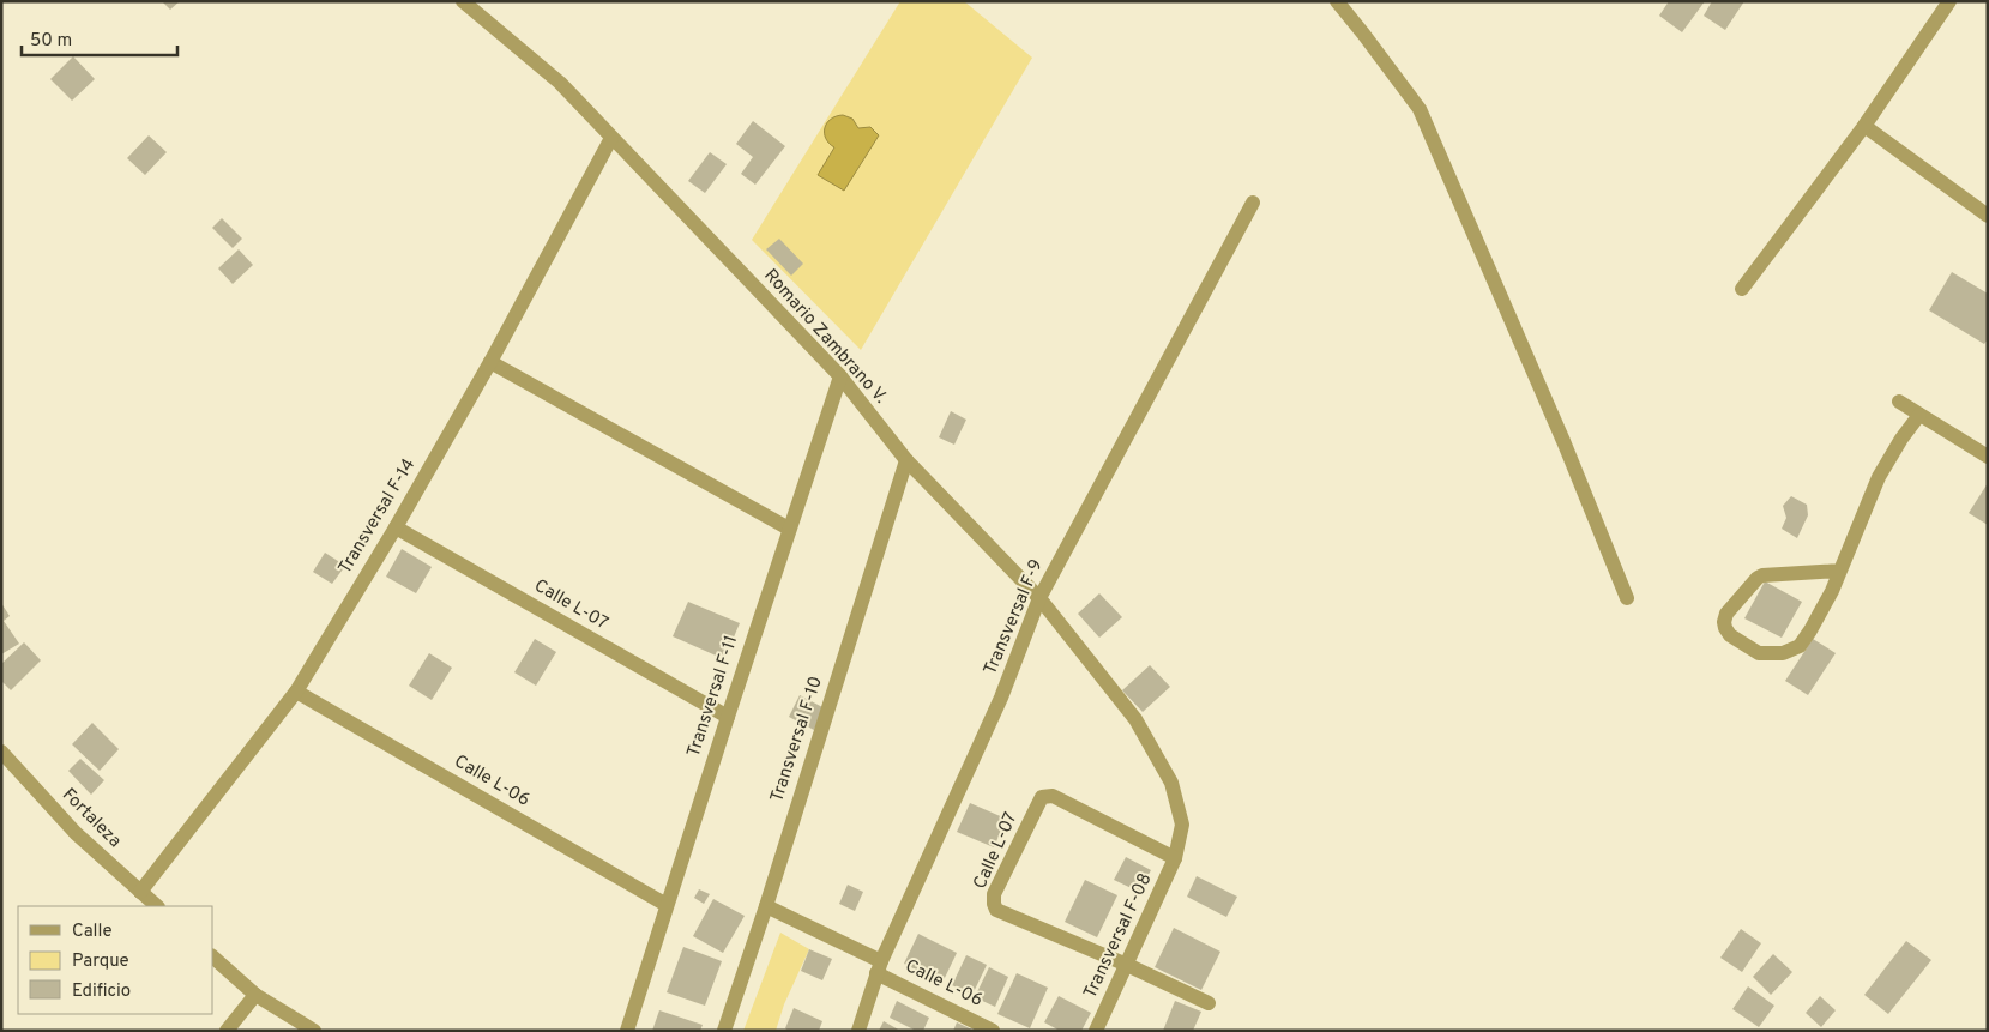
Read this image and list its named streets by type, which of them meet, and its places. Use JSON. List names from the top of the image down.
{
  "streets": {
    "street": [
      "Romario Zambrano V.",
      "Transversal F-14",
      "Calle L-07",
      "Transversal F-9",
      "Transversal F-11",
      "Transversal F-10",
      "Calle L-06",
      "Fortaleza",
      "Transversal F-08"
    ]
  },
  "crossings": [
    ["Romario Zambrano V.", "Transversal F-14"],
    ["Romario Zambrano V.", "Transversal F-9"],
    ["Romario Zambrano V.", "Transversal F-11"],
    ["Romario Zambrano V.", "Transversal F-10"],
    ["Romario Zambrano V.", "Transversal F-08"],
    ["Transversal F-14", "Calle L-07"],
    ["Transversal F-14", "Calle L-06"],
    ["Transversal F-14", "Fortaleza"],
    ["Calle L-07", "Transversal F-11"],
    ["Calle L-07", "Transversal F-08"],
    ["Transversal F-9", "Calle L-06"],
    ["Transversal F-11", "Calle L-06"],
    ["Transversal F-10", "Calle L-06"]
  ],
  "legend": ["Calle", "Parque", "Edificio"],
  "scale_bar": "50 m"
}
